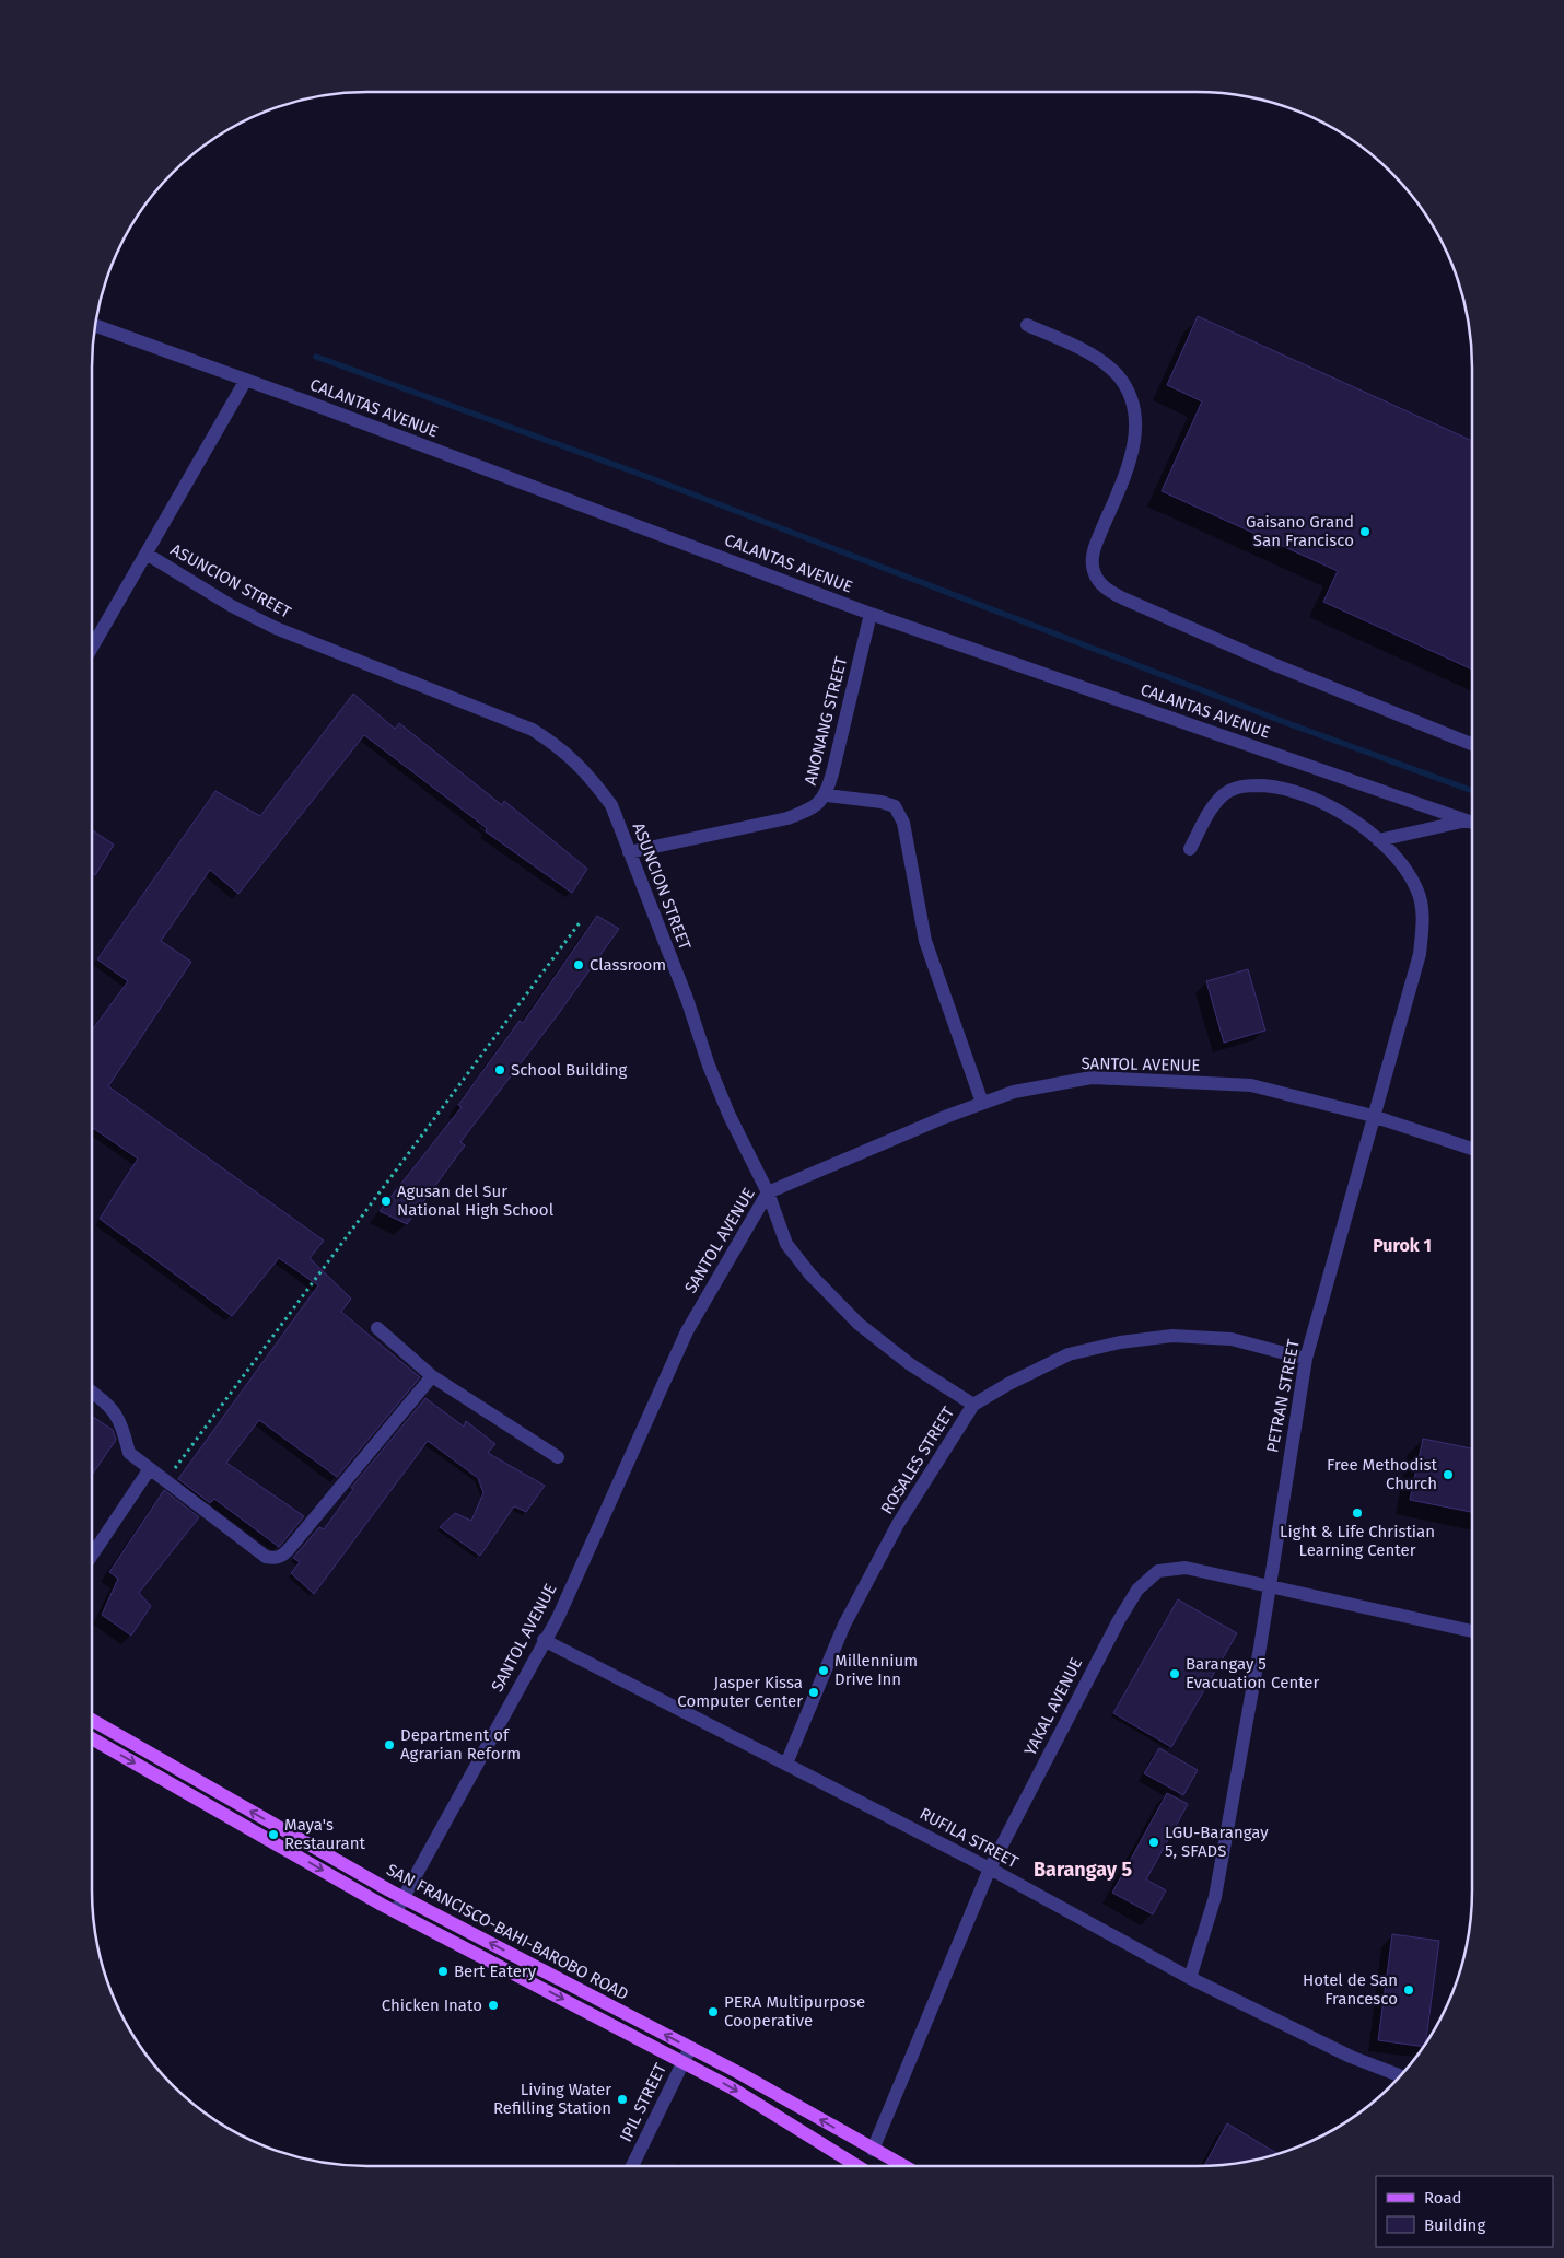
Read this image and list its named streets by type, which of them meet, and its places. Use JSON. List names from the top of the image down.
{
  "streets": {
    "main road": ["YAKAL AVENUE", "SAN FRANCISCO-BAHI-BAROBO ROAD"],
    "street": [
      "CALANTAS AVENUE",
      "ASUNCION STREET",
      "ANONANG STREET",
      "SANTOL AVENUE",
      "PETRAN STREET",
      "ROSALES STREET",
      "RUFILA STREET",
      "IPIL STREET"
    ]
  },
  "crossings": [
    ["CALANTAS AVENUE", "ANONANG STREET"],
    ["ASUNCION STREET", "ANONANG STREET"],
    ["ASUNCION STREET", "SANTOL AVENUE"],
    ["ASUNCION STREET", "ROSALES STREET"],
    ["SANTOL AVENUE", "PETRAN STREET"],
    ["SANTOL AVENUE", "RUFILA STREET"],
    ["SANTOL AVENUE", "SAN FRANCISCO-BAHI-BAROBO ROAD"],
    ["PETRAN STREET", "ROSALES STREET"],
    ["PETRAN STREET", "YAKAL AVENUE"],
    ["PETRAN STREET", "RUFILA STREET"],
    ["ROSALES STREET", "RUFILA STREET"],
    ["YAKAL AVENUE", "RUFILA STREET"],
    ["YAKAL AVENUE", "SAN FRANCISCO-BAHI-BAROBO ROAD"],
    ["SAN FRANCISCO-BAHI-BAROBO ROAD", "IPIL STREET"]
  ],
  "districts": ["Purok 1", "Barangay 5"],
  "places": [
    "Gaisano Grand San Francisco",
    "Classroom",
    "School Building",
    "Agusan del Sur National High School",
    "Free Methodist Church",
    "Light & Life Christian Learning Center",
    "Millennium Drive Inn",
    "Barangay 5 Evacuation Center",
    "Jasper Kissa Computer Center",
    "Department of Agrarian Reform",
    "Maya's Restaurant",
    "LGU-Barangay 5, SFADS",
    "Bert Eatery",
    "Hotel de San Francesco",
    "Chicken Inato",
    "PERA Multipurpose Cooperative",
    "Living Water Refilling Station"
  ],
  "legend": ["Road", "Building"]
}
